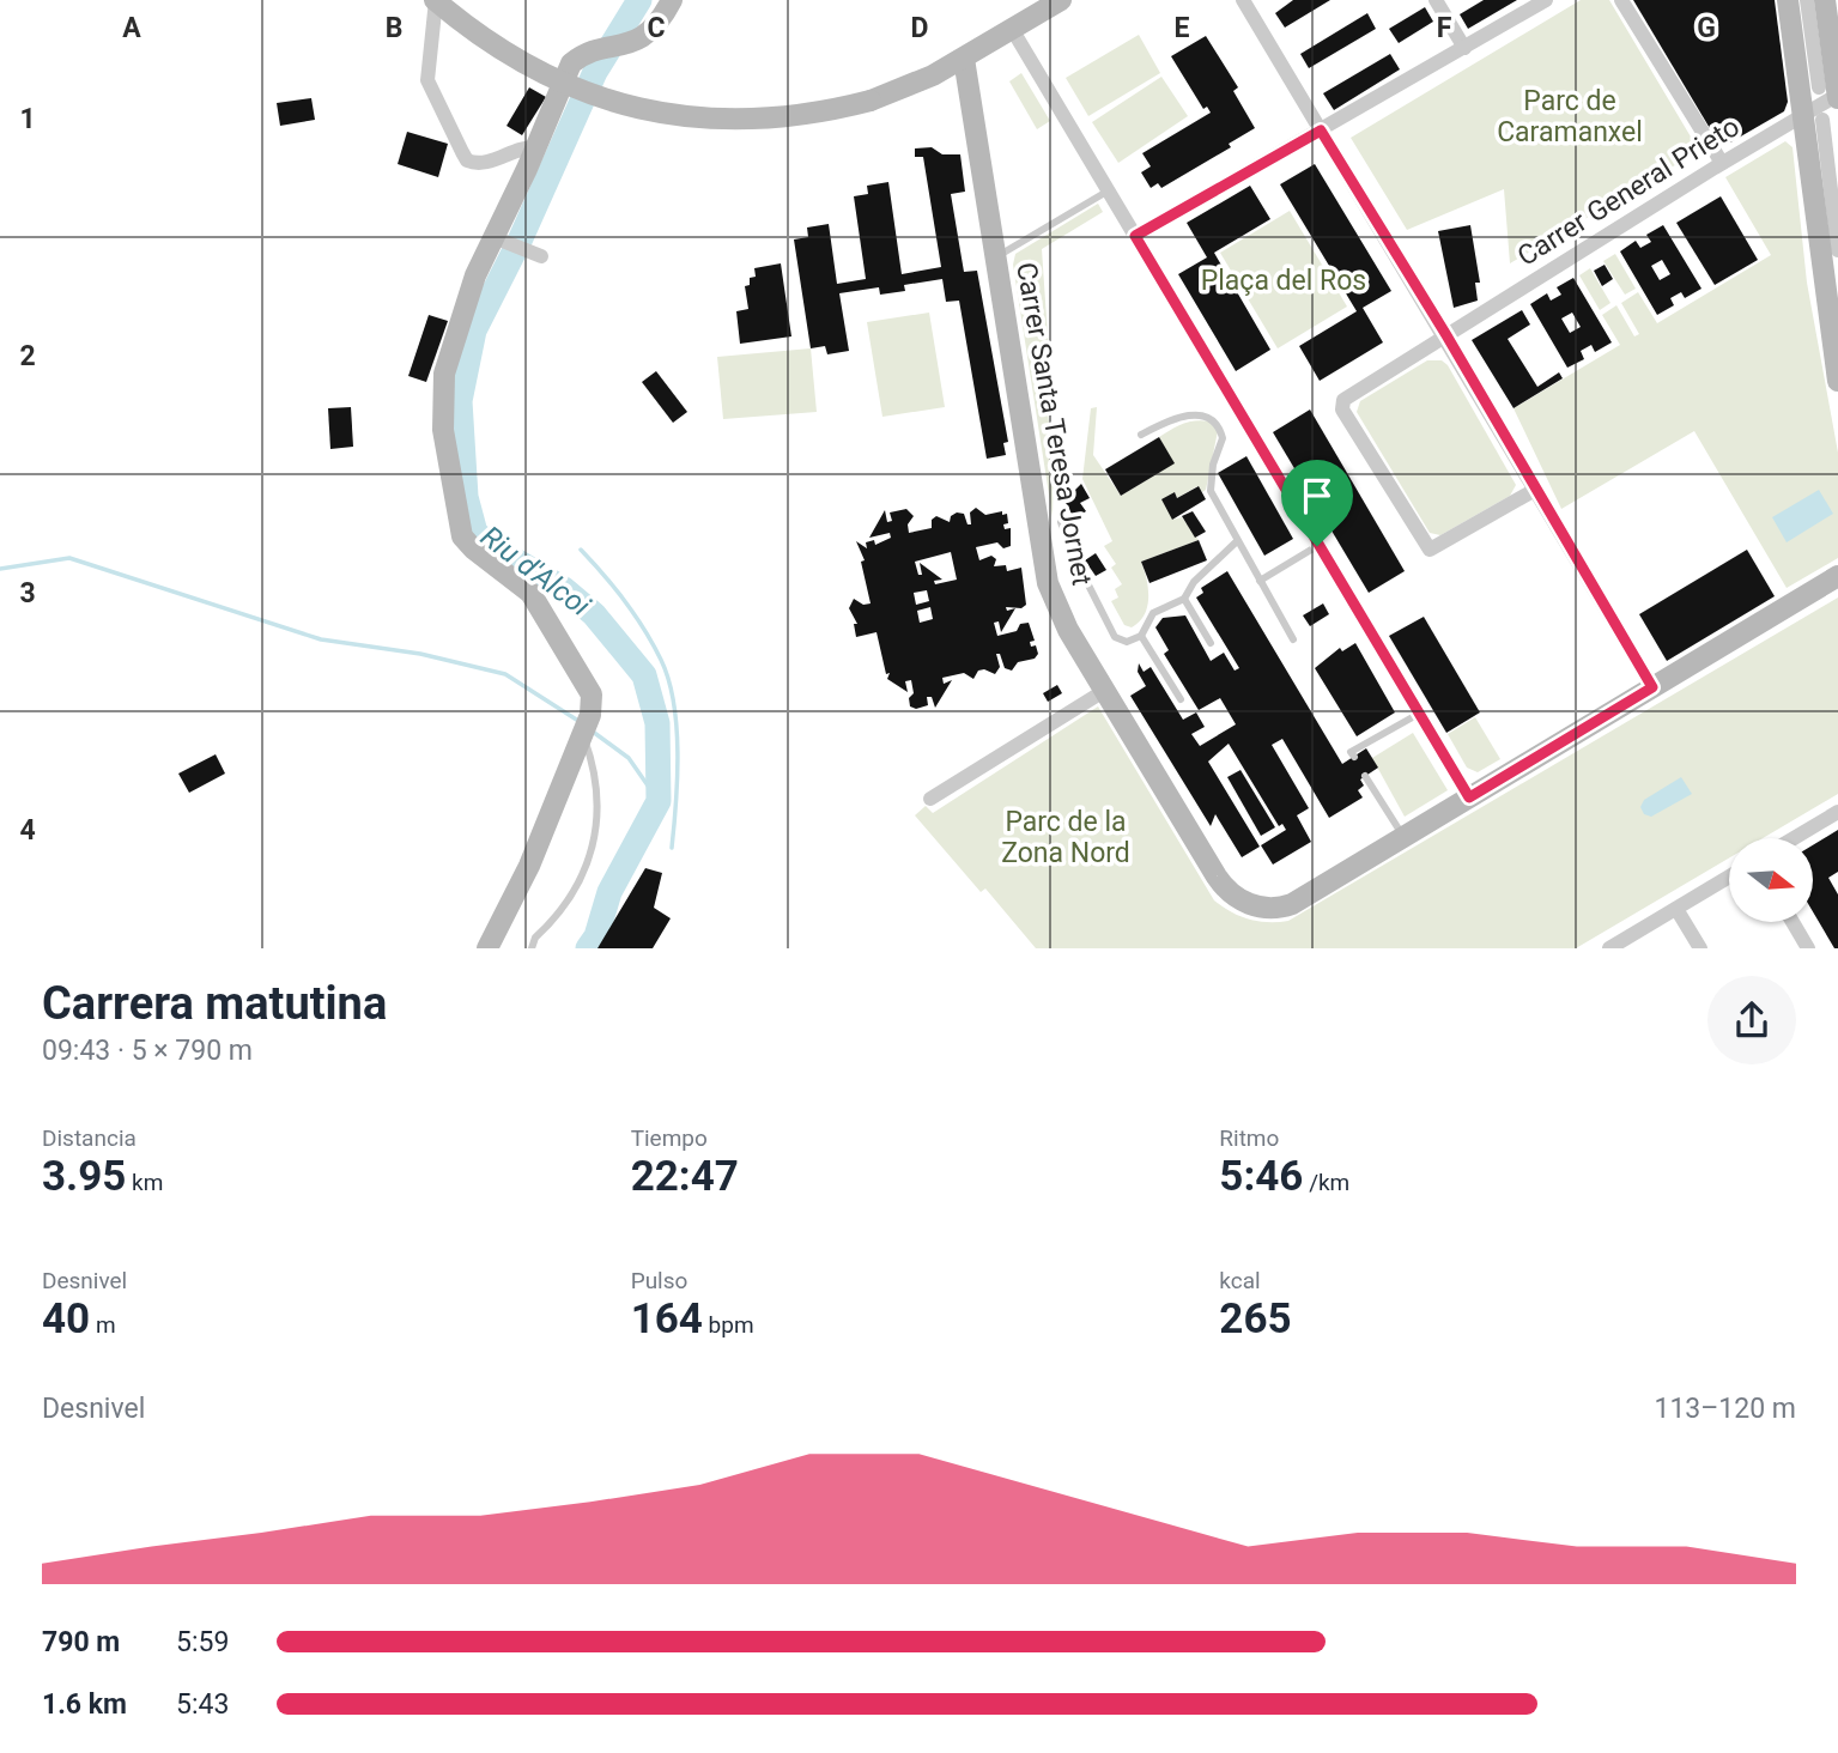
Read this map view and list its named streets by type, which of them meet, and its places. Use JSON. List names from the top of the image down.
{
  "streets": {
    "street": ["Carrer General Prieto", "Carrer Santa Teresa Jornet"]
  },
  "water": ["Riu d'Alcoi"],
  "parks": ["Parc de Caramanxel", "Plaça del Ros", "Parc de la Zona Nord"],
  "north": "right",
  "page": {
    "heading": ["Carrera matutina", "09:43 · 5 × 790 m"],
    "stats": [
      ["Distancia", "3.95 km"],
      ["Tiempo", "22:47"],
      ["Ritmo", "5:46 /km"],
      ["Desnivel", "40 m"],
      ["Pulso", "164 bpm"],
      ["kcal", "265"]
    ],
    "chart": ["Desnivel", "113–120 m"],
    "list": [
      {
        "name": "790 m",
        "note": "5:59"
      },
      {
        "name": "1.6 km",
        "note": "5:43"
      }
    ]
  },
  "grid": {
    "columns": [
      "A",
      "B",
      "C",
      "D",
      "E",
      "F",
      "G"
    ],
    "rows": [
      "1",
      "2",
      "3",
      "4"
    ]
  }
}
